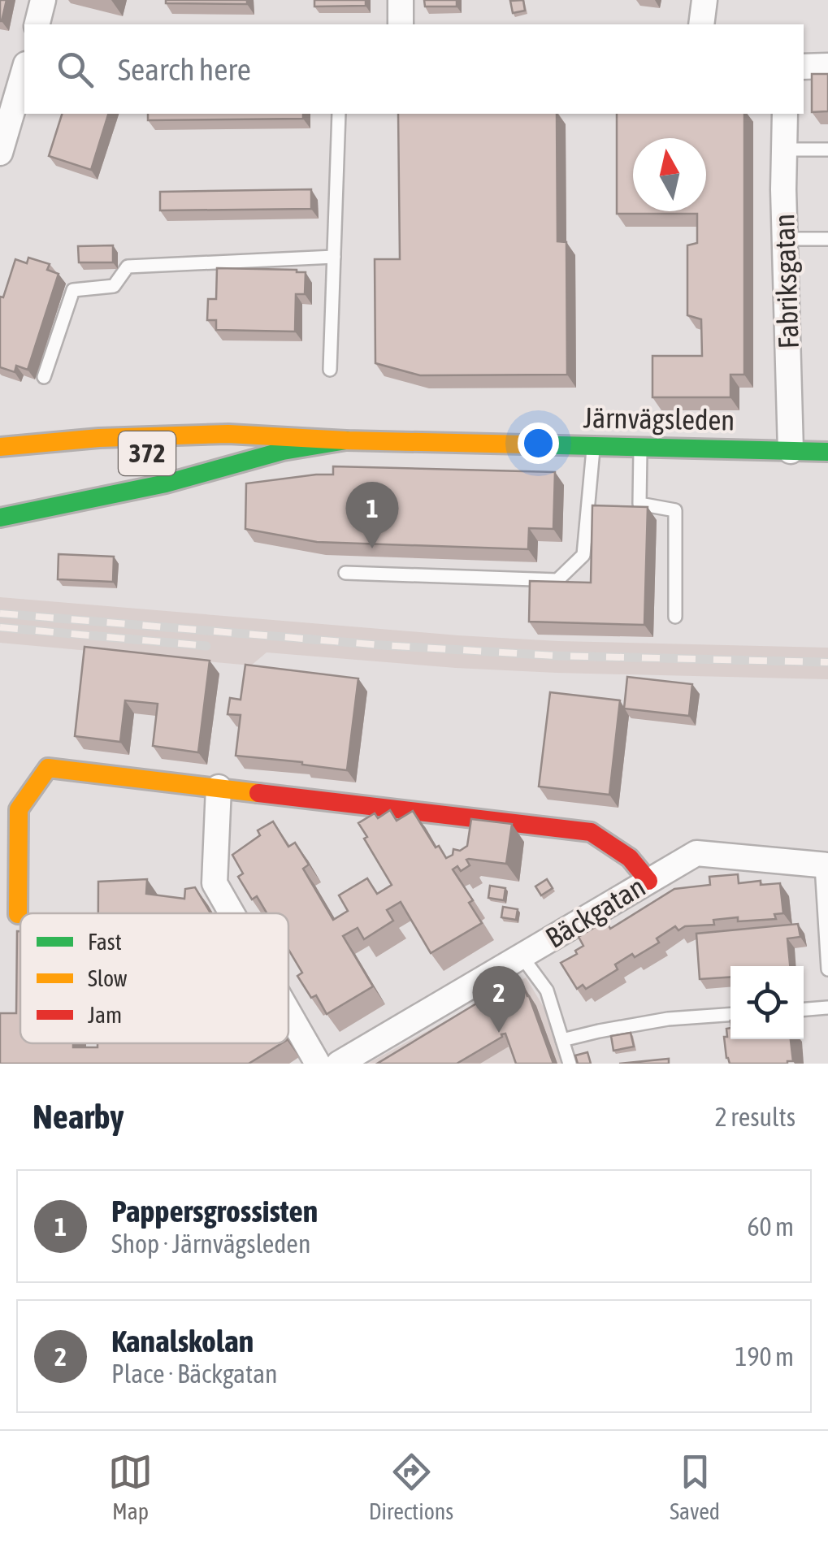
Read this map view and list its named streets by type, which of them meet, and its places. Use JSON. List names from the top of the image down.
{
  "streets": {
    "main road": ["Järnvägsleden", "372"],
    "street": ["Fabriksgatan", "Bäckgatan"]
  },
  "crossings": [
    ["Fabriksgatan", "Järnvägsleden"]
  ],
  "legend": ["Fast", "Slow", "Jam"],
  "north": "top",
  "page": {
    "search": "Search here",
    "pins": ["1", "2"],
    "heading": ["Nearby", "2 results"],
    "list": [
      {
        "mark": "1",
        "name": "Pappersgrossisten",
        "note": "Shop · Järnvägsleden",
        "value": "60 m"
      },
      {
        "mark": "2",
        "name": "Kanalskolan",
        "note": "Place · Bäckgatan",
        "value": "190 m"
      }
    ],
    "nav": ["Map", "Directions", "Saved"]
  }
}
